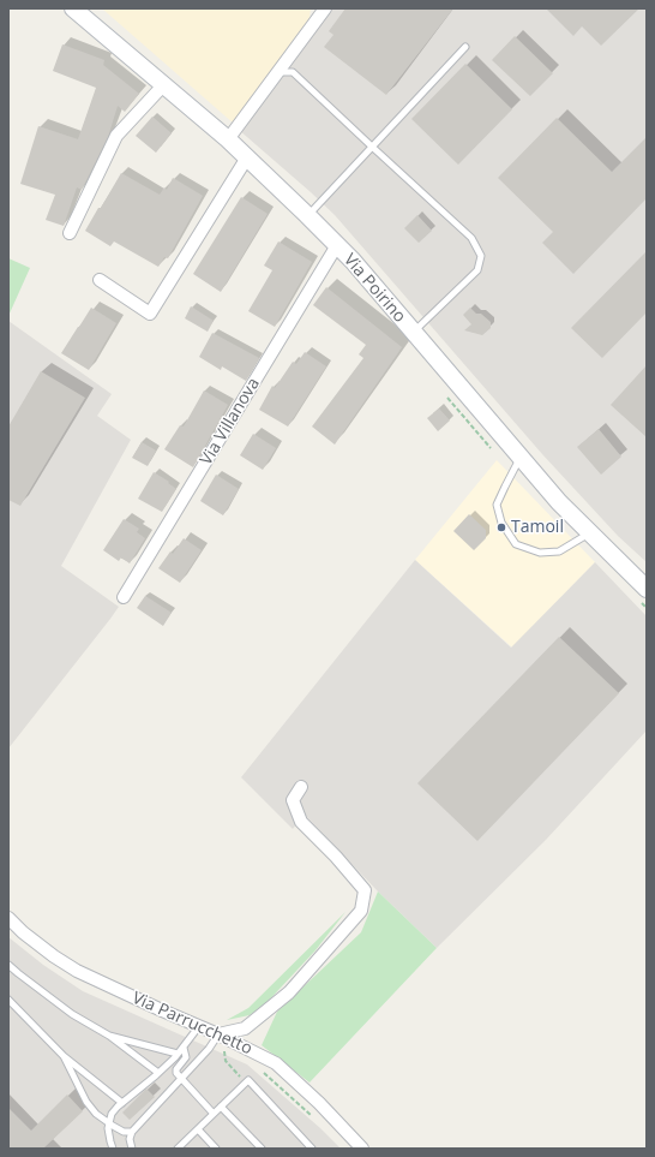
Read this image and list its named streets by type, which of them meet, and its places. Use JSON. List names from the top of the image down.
{
  "streets": {
    "main road": ["Via Poirino"],
    "street": ["Via Villanova", "Via Parrucchetto"]
  },
  "crossings": [
    ["Via Poirino", "Via Villanova"]
  ],
  "places": ["Tamoil"]
}
